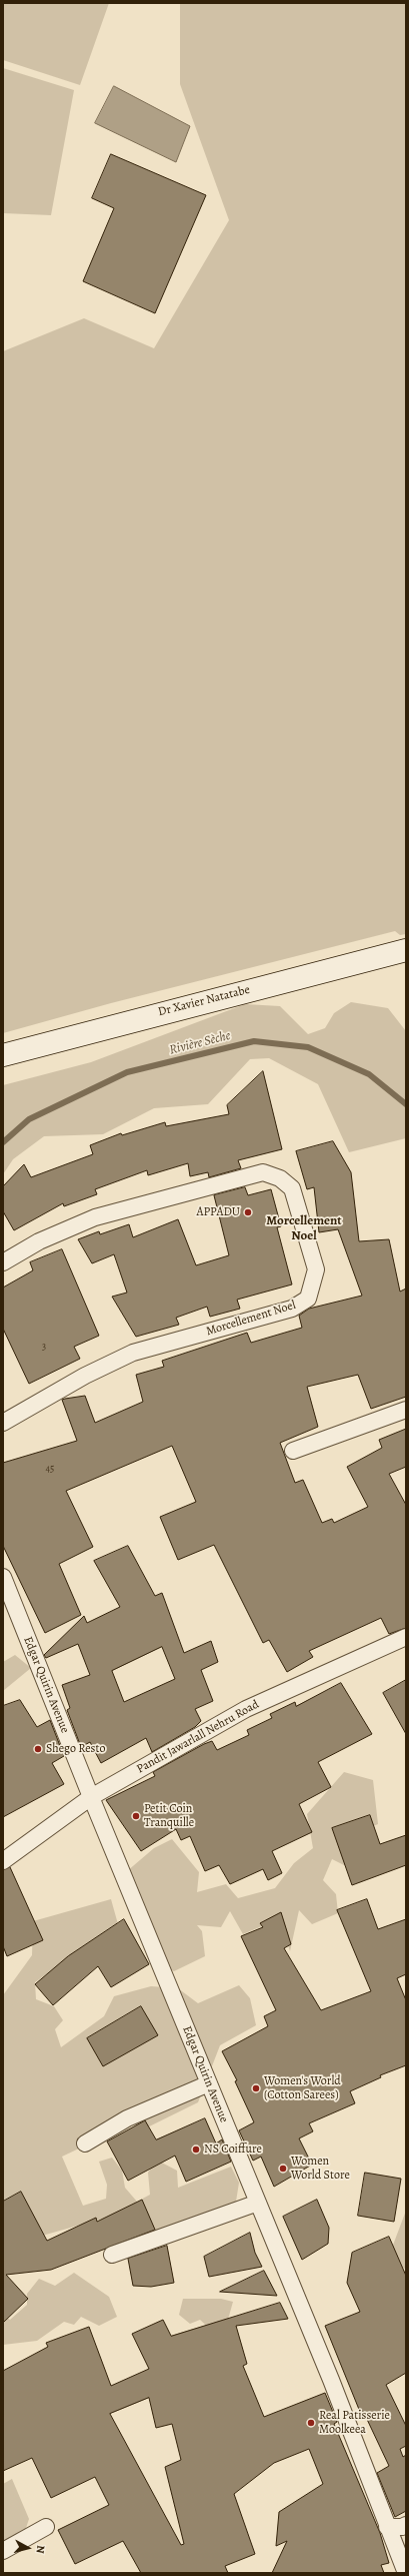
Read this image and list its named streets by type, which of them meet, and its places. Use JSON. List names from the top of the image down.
{
  "streets": {
    "main road": ["Dr Xavier Natatabe"],
    "street": ["Morcellement Noel", "Edgar Quirin Avenue", "Pandit Jawarlall Nehru Road"]
  },
  "crossings": [
    ["Edgar Quirin Avenue", "Pandit Jawarlall Nehru Road"]
  ],
  "districts": ["Morcellement Noel"],
  "water": ["Rivière Sèche"],
  "places": [
    "APPADU",
    "Shego Resto",
    "Petit Coin Tranquille",
    "Women's World (Cotton Sarees)",
    "NS Coiffure",
    "Women World Store",
    "Real Patisserie Moolkeea"
  ],
  "house_numbers": ["3", "45"],
  "north": "right"
}
